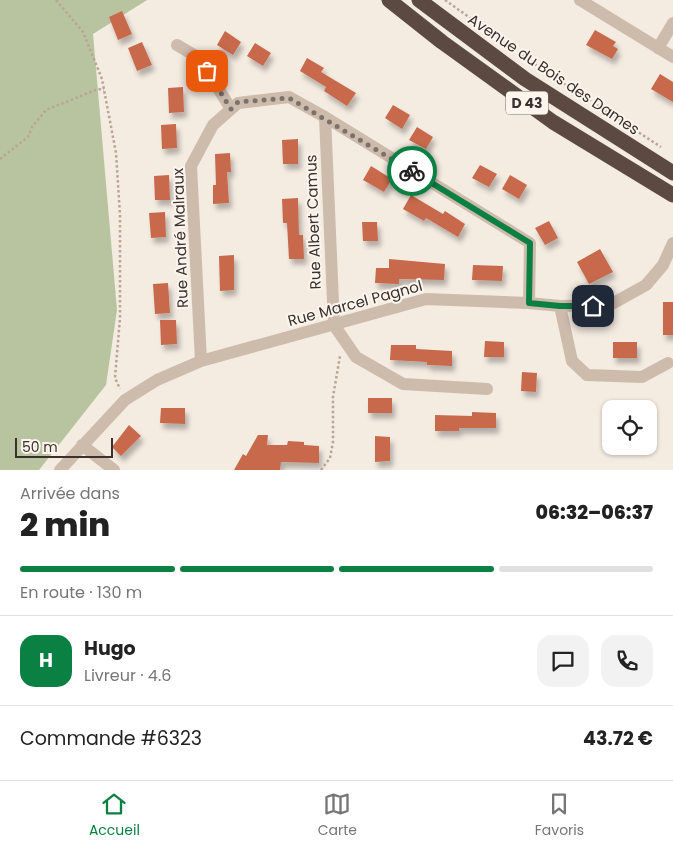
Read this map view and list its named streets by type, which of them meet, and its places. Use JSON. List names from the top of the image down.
{
  "streets": {
    "highway": ["Avenue du Bois des Dames", "D 43"],
    "street": ["Rue Albert Camus", "Rue André Malraux", "Rue Marcel Pagnol"]
  },
  "crossings": [
    ["Rue Albert Camus", "Rue André Malraux"],
    ["Rue Albert Camus", "Rue Marcel Pagnol"],
    ["Rue André Malraux", "Rue Marcel Pagnol"]
  ],
  "scale_bar": "50 m",
  "page": {
    "scale": "50 m",
    "heading": ["2 min", "Arrivée dans", "06:32–06:37"],
    "panel": [
      "Hugo",
      "Livreur · 4.6",
      "Commande #6323",
      "43.72 €"
    ],
    "bar": "En route · 130 m",
    "round": "H",
    "tabs": ["Accueil", "Carte", "Favoris"]
  }
}
